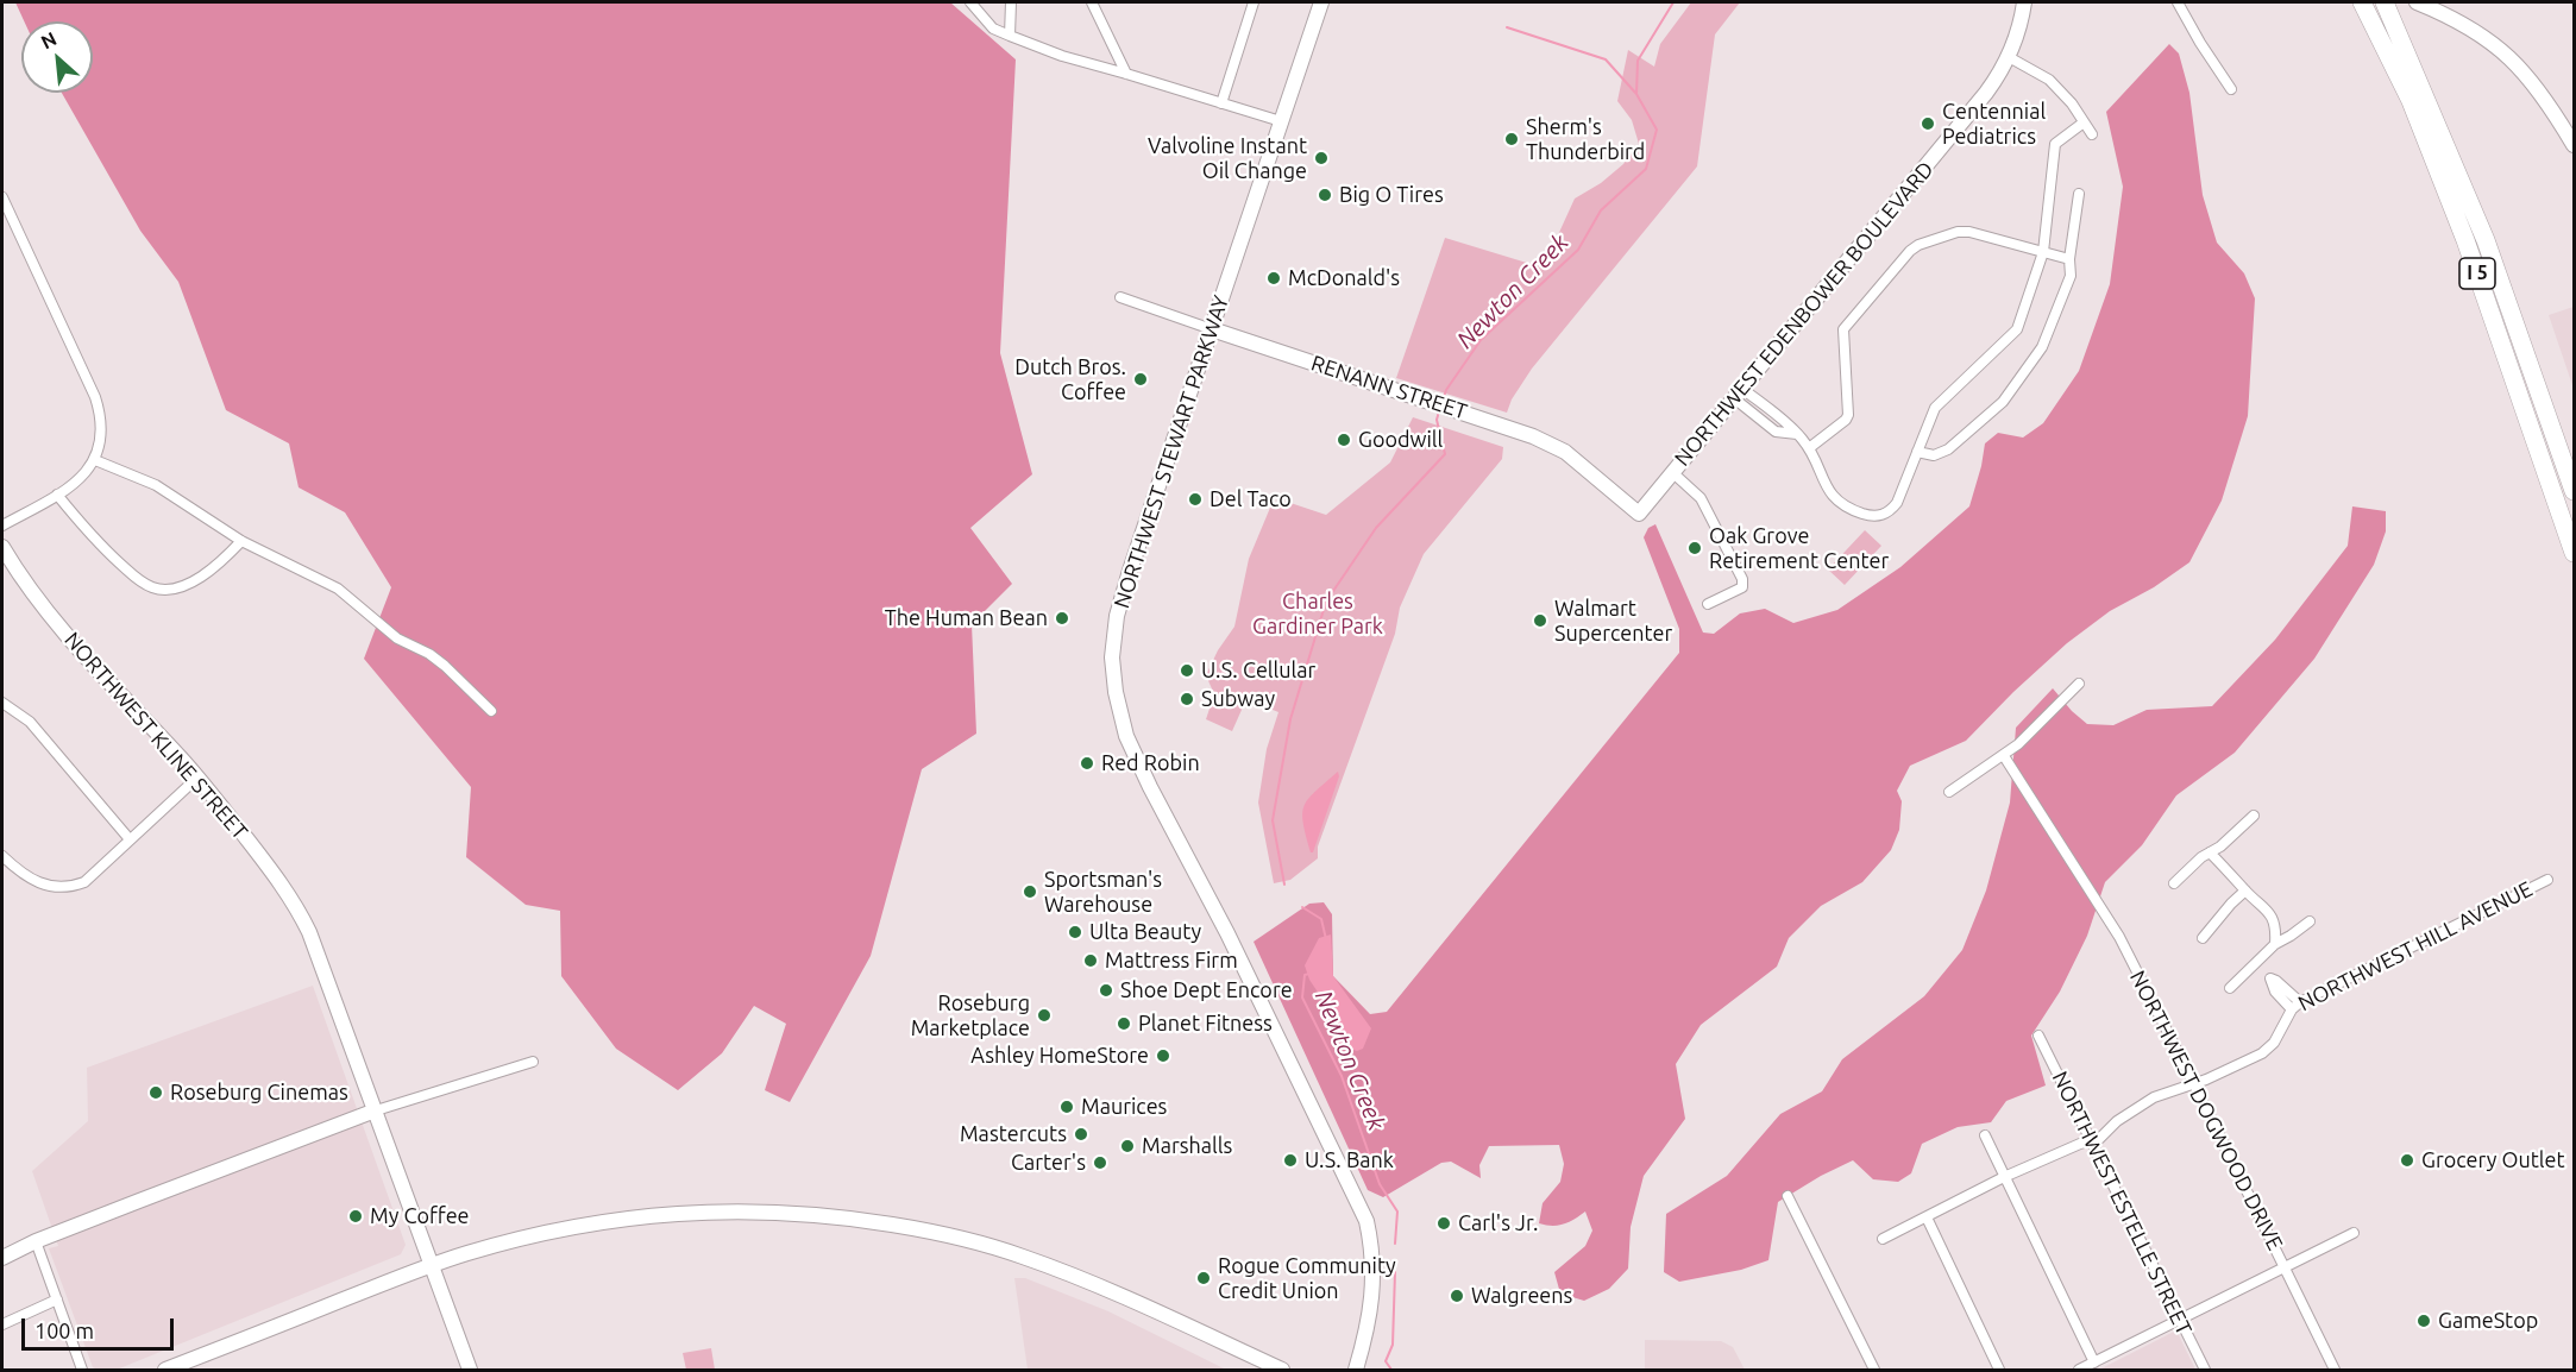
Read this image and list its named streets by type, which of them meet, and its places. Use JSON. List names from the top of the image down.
{
  "streets": {
    "highway": ["I 5"],
    "main road": [
      "NORTHWEST EDENBOWER BOULEVARD",
      "RENANN STREET",
      "NORTHWEST STEWART PARKWAY",
      "NORTHWEST KLINE STREET"
    ],
    "street": ["NORTHWEST HILL AVENUE", "NORTHWEST DOGWOOD DRIVE", "NORTHWEST ESTELLE STREET"]
  },
  "crossings": [
    ["NORTHWEST EDENBOWER BOULEVARD", "RENANN STREET"],
    ["RENANN STREET", "NORTHWEST STEWART PARKWAY"],
    ["NORTHWEST HILL AVENUE", "NORTHWEST DOGWOOD DRIVE"],
    ["NORTHWEST HILL AVENUE", "NORTHWEST ESTELLE STREET"]
  ],
  "water": ["Newton Creek"],
  "parks": ["Charles Gardiner Park"],
  "places": [
    "Centennial Pediatrics",
    "Sherm's Thunderbird",
    "Valvoline Instant Oil Change",
    "Big O Tires",
    "McDonald's",
    "Dutch Bros. Coffee",
    "Goodwill",
    "Del Taco",
    "Oak Grove Retirement Center",
    "The Human Bean",
    "Walmart Supercenter",
    "U.S. Cellular",
    "Subway",
    "Red Robin",
    "Sportsman's Warehouse",
    "Ulta Beauty",
    "Mattress Firm",
    "Shoe Dept Encore",
    "Roseburg Marketplace",
    "Planet Fitness",
    "Ashley HomeStore",
    "Roseburg Cinemas",
    "Maurices",
    "Mastercuts",
    "Marshalls",
    "U.S. Bank",
    "Grocery Outlet",
    "Carter's",
    "My Coffee",
    "Carl's Jr.",
    "Rogue Community Credit Union",
    "Walgreens",
    "GameStop"
  ],
  "scale_bar": "100 m",
  "north": "top left"
}
